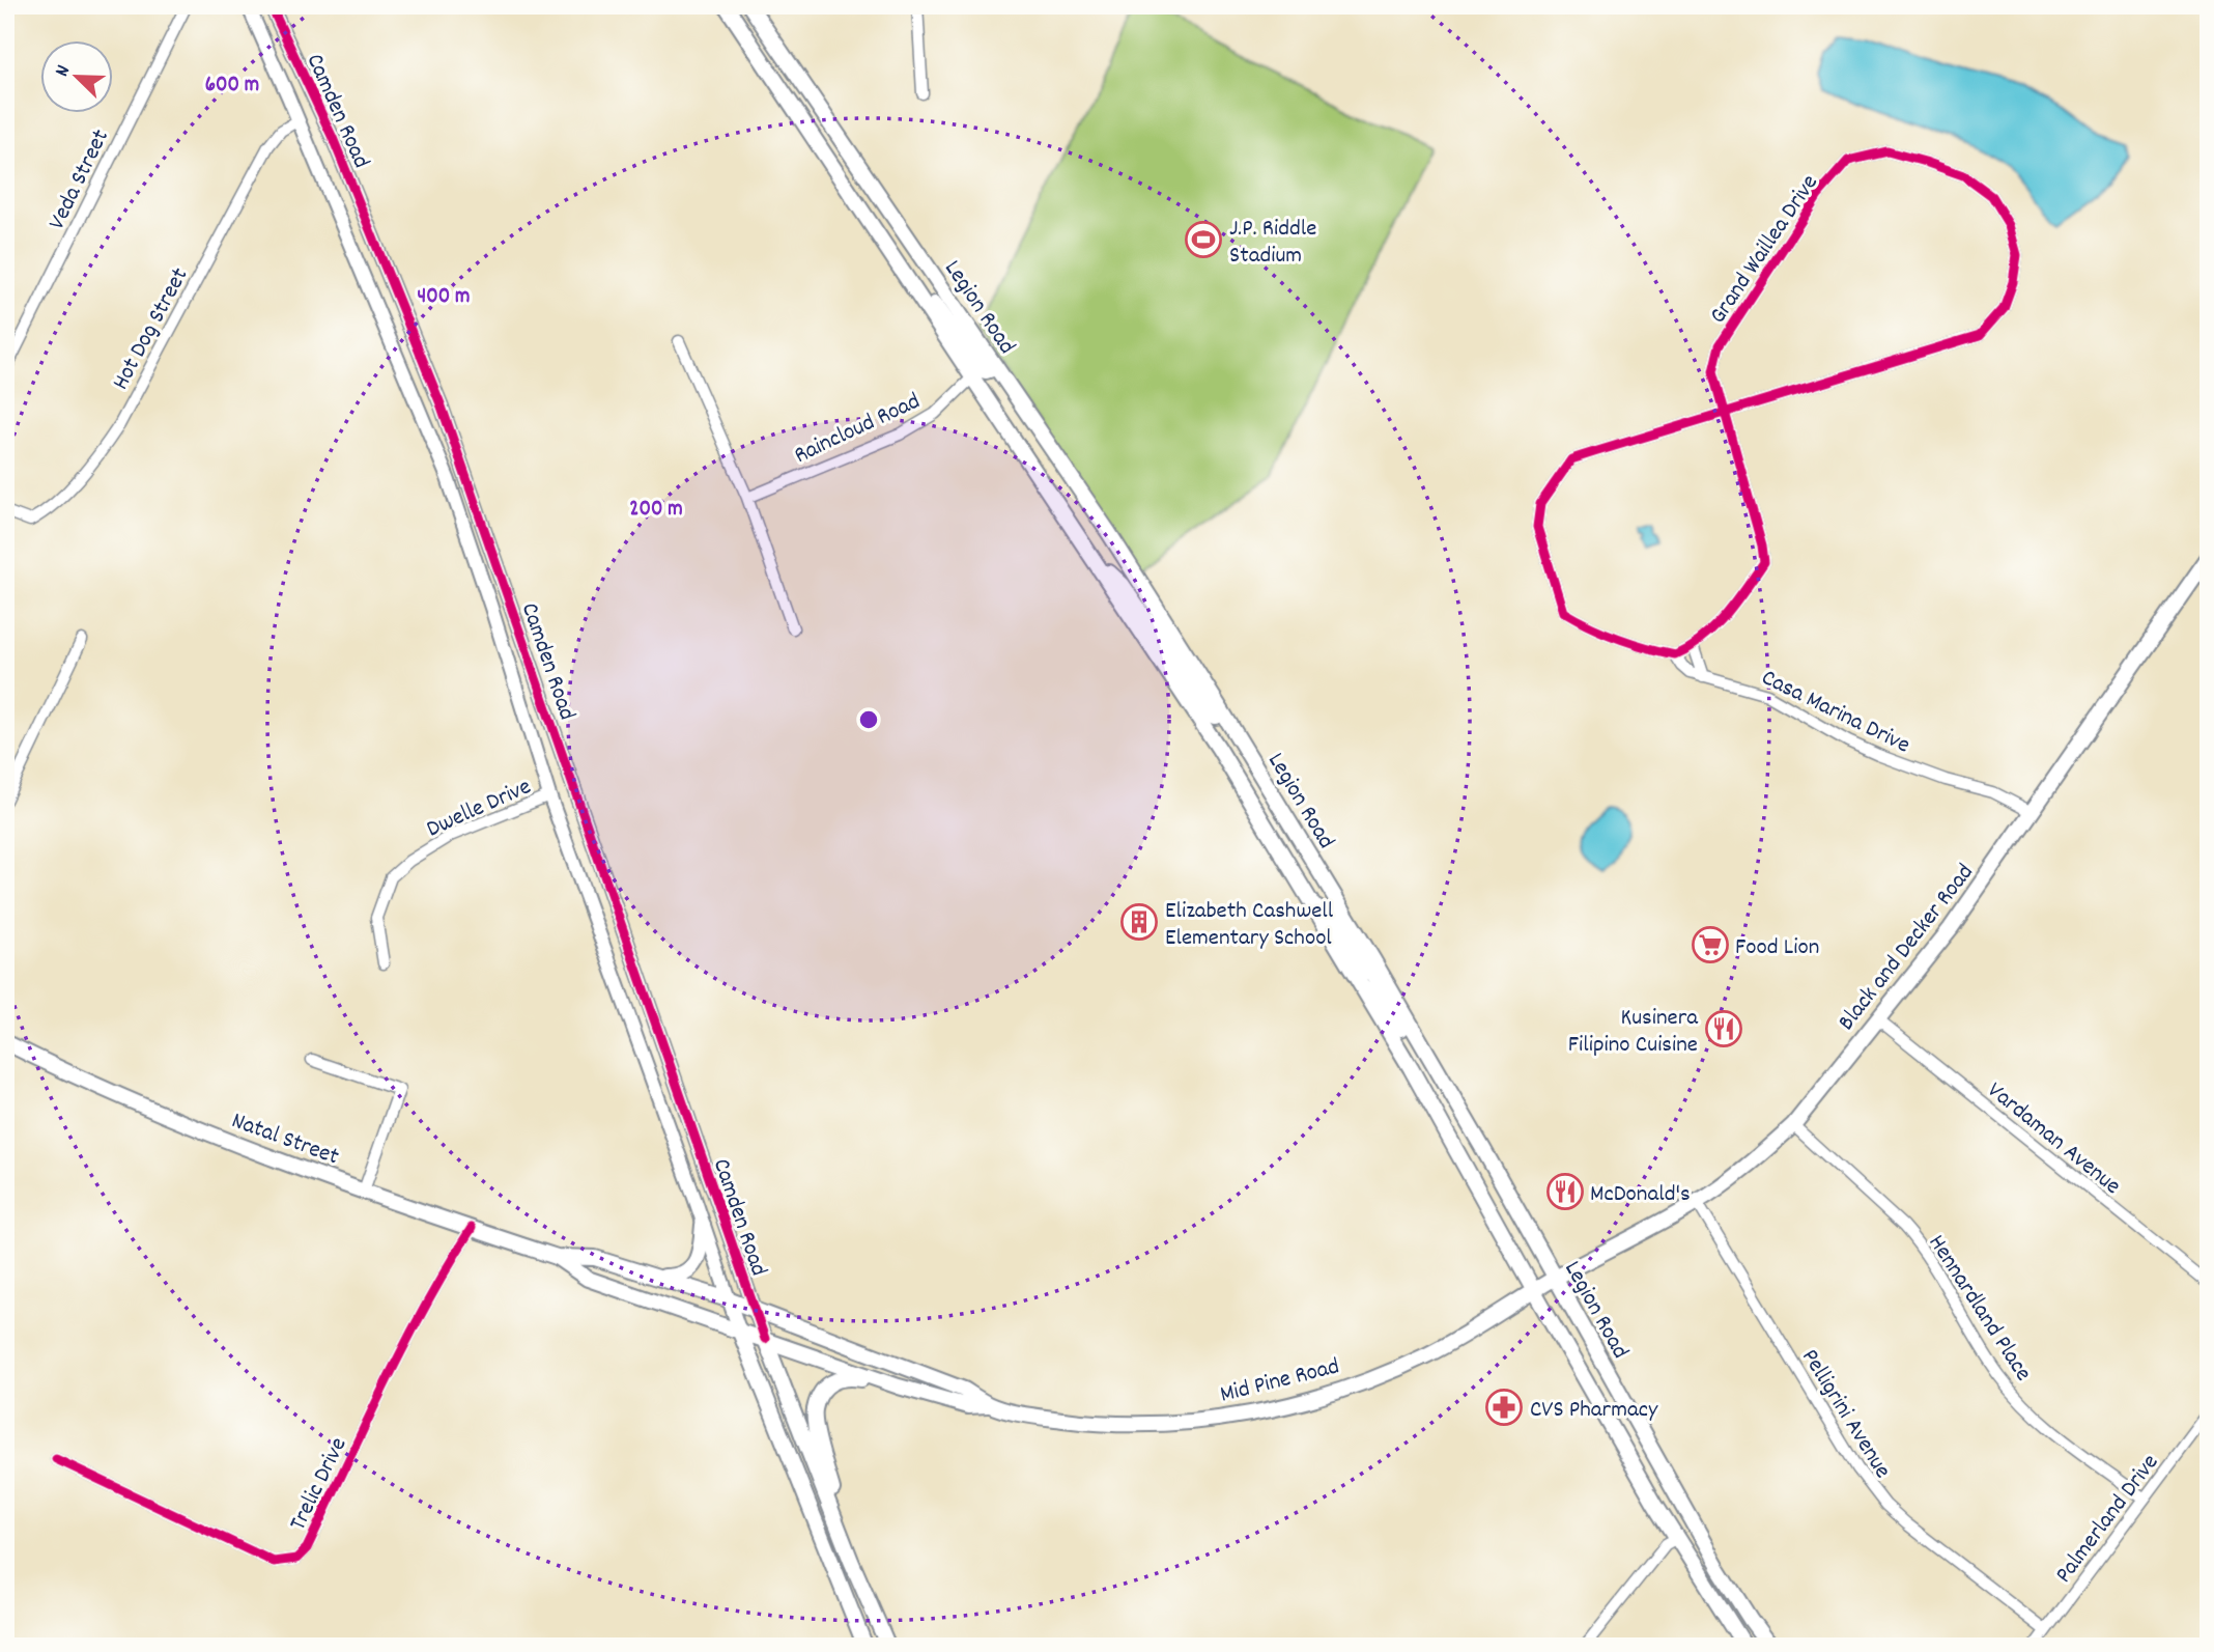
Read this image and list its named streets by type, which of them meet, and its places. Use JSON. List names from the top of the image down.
{
  "streets": {
    "main road": [
      "Camden Road",
      "Legion Road",
      "Black and Decker Road",
      "Natal Street",
      "Mid Pine Road"
    ],
    "street": [
      "Veda Street",
      "Grand Waillea Drive",
      "Hot Dog Street",
      "Raincloud Road",
      "Casa Marina Drive",
      "Dwelle Drive",
      "Vardaman Avenue",
      "Hennardland Place",
      "Pelligrini Avenue",
      "Trelic Drive",
      "Palmerland Drive"
    ]
  },
  "crossings": [
    ["Camden Road", "Hot Dog Street"],
    ["Camden Road", "Dwelle Drive"],
    ["Camden Road", "Natal Street"],
    ["Camden Road", "Mid Pine Road"],
    ["Grand Waillea Drive", "Casa Marina Drive"],
    ["Legion Road", "Raincloud Road"],
    ["Legion Road", "Black and Decker Road"],
    ["Legion Road", "Mid Pine Road"],
    ["Casa Marina Drive", "Black and Decker Road"],
    ["Black and Decker Road", "Vardaman Avenue"],
    ["Black and Decker Road", "Hennardland Place"],
    ["Black and Decker Road", "Mid Pine Road"],
    ["Black and Decker Road", "Pelligrini Avenue"],
    ["Natal Street", "Mid Pine Road"],
    ["Natal Street", "Trelic Drive"],
    ["Hennardland Place", "Palmerland Drive"],
    ["Pelligrini Avenue", "Palmerland Drive"]
  ],
  "places": {
    "sports": ["J.P. Riddle Stadium"],
    "building": ["Elizabeth Cashwell Elementary School"],
    "supermarket": ["Food Lion"],
    "restaurant": ["Kusinera Filipino Cuisine", "McDonald's"],
    "pharmacy": ["CVS Pharmacy"]
  },
  "north": "top left",
  "rings": ["600 m", "400 m", "200 m"]
}
